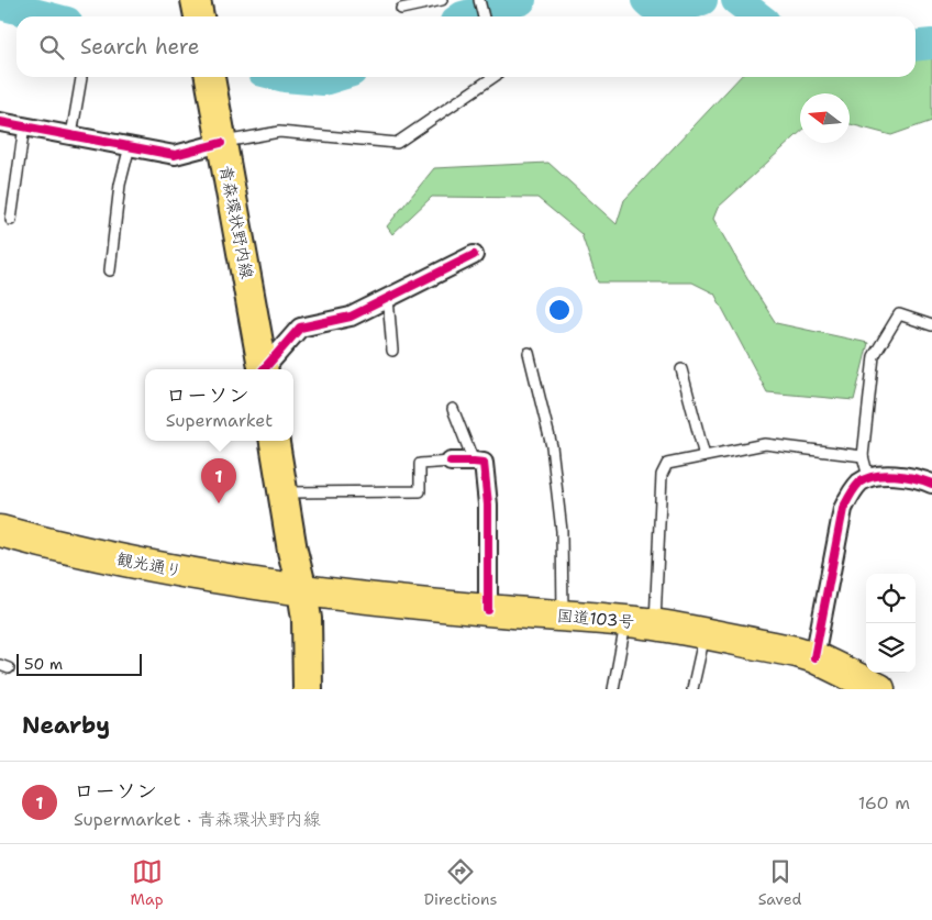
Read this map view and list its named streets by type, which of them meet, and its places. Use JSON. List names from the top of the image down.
{
  "streets": {
    "highway": ["観光通り", "国道103号"],
    "main road": ["青森環状野内線"]
  },
  "crossings": [
    ["観光通り", "国道103号"]
  ],
  "scale_bar": "50 m",
  "north": "left",
  "page": {
    "search": "Search here",
    "popup": ["ローソン", "Supermarket"],
    "pins": "1",
    "scale": "50 m",
    "heading": "Nearby",
    "list": [
      {
        "mark": "1",
        "name": "ローソン",
        "note": "Supermarket · 青森環状野内線",
        "value": "160 m"
      }
    ],
    "nav": ["Map", "Directions", "Saved"]
  }
}
